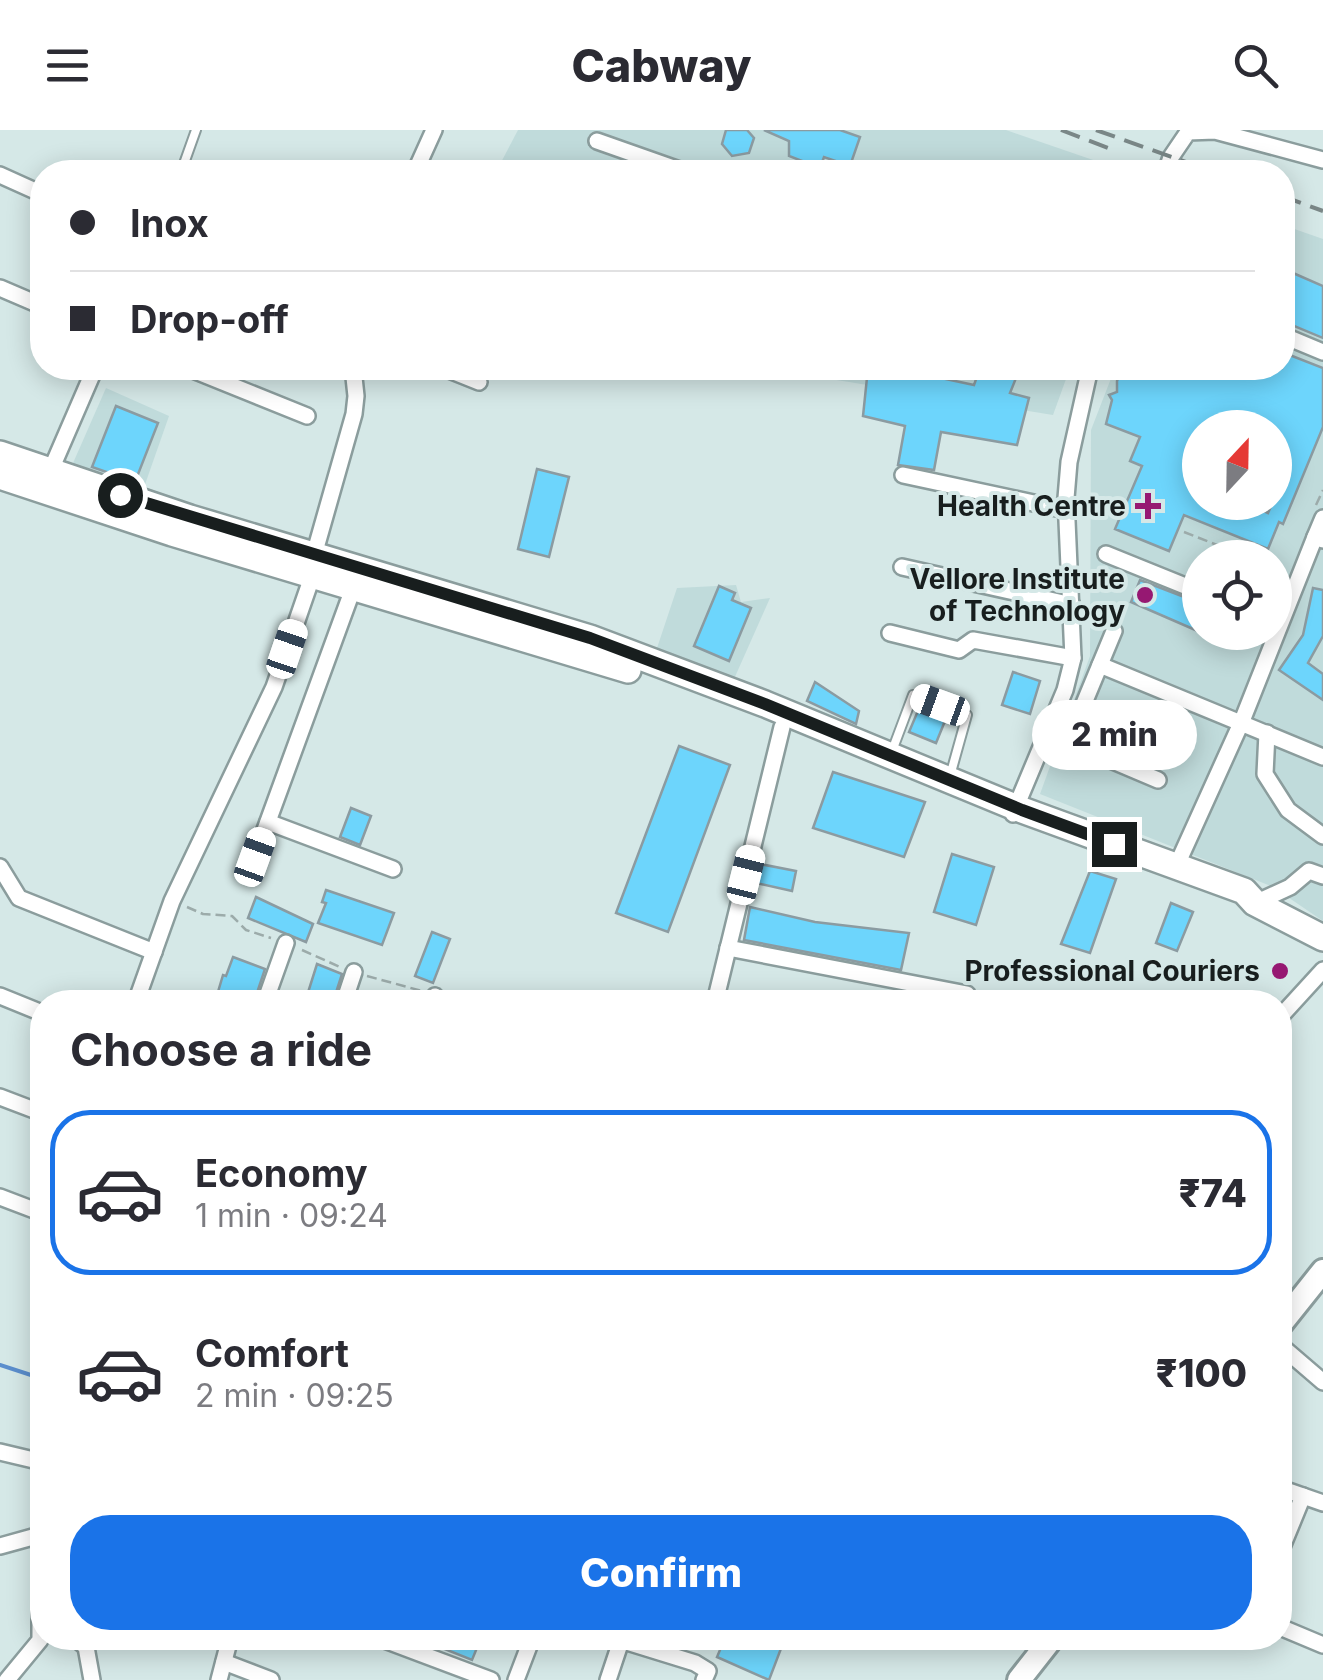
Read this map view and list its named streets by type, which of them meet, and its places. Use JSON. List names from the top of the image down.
{
  "places": {
    "health": ["Health Centre"],
    "other": ["Vellore Institute of Technology", "Professional Couriers"]
  },
  "north": "top",
  "page": {
    "header": "Cabway",
    "banner": ["Inox", "Drop-off"],
    "bubble": "2 min",
    "heading": "Choose a ride",
    "list": [
      {
        "name": "Economy",
        "note": "1 min · 09:24",
        "value": "₹74"
      },
      {
        "name": "Comfort",
        "note": "2 min · 09:25",
        "value": "₹100"
      }
    ],
    "buttons": "Confirm"
  }
}
